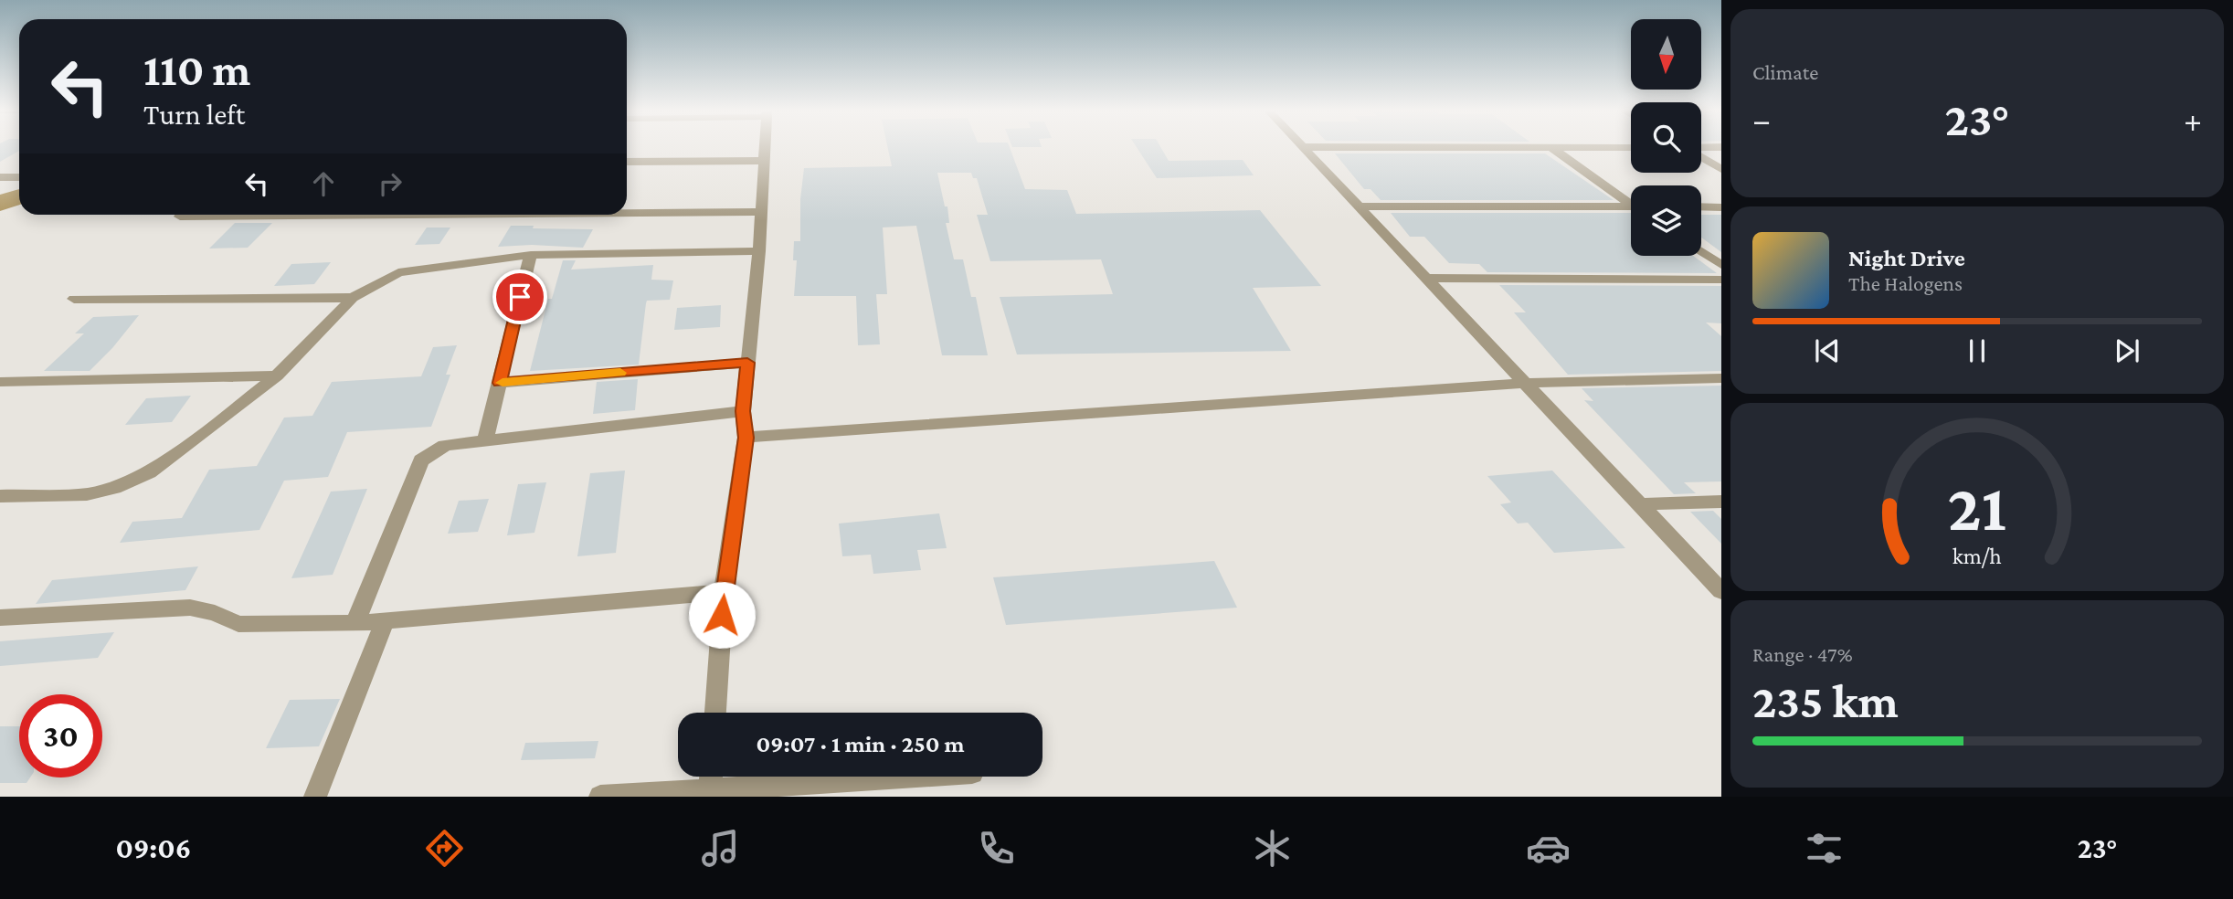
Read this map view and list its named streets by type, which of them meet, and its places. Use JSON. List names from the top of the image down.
{
  "north": "bottom",
  "page": {
    "tile": [
      "Climate",
      ["Range · 47%", "235 km"]
    ],
    "turn": ["110 m", "Turn left"],
    "heat": ["−", "23°", "+"],
    "song": ["Night Drive", "The Halogens"],
    "limit": "30",
    "trip": "09:07 · 1 min · 250 m",
    "tabs": ["09:06", "23°"],
    "gauge": ["21", "km/h"]
  }
}
